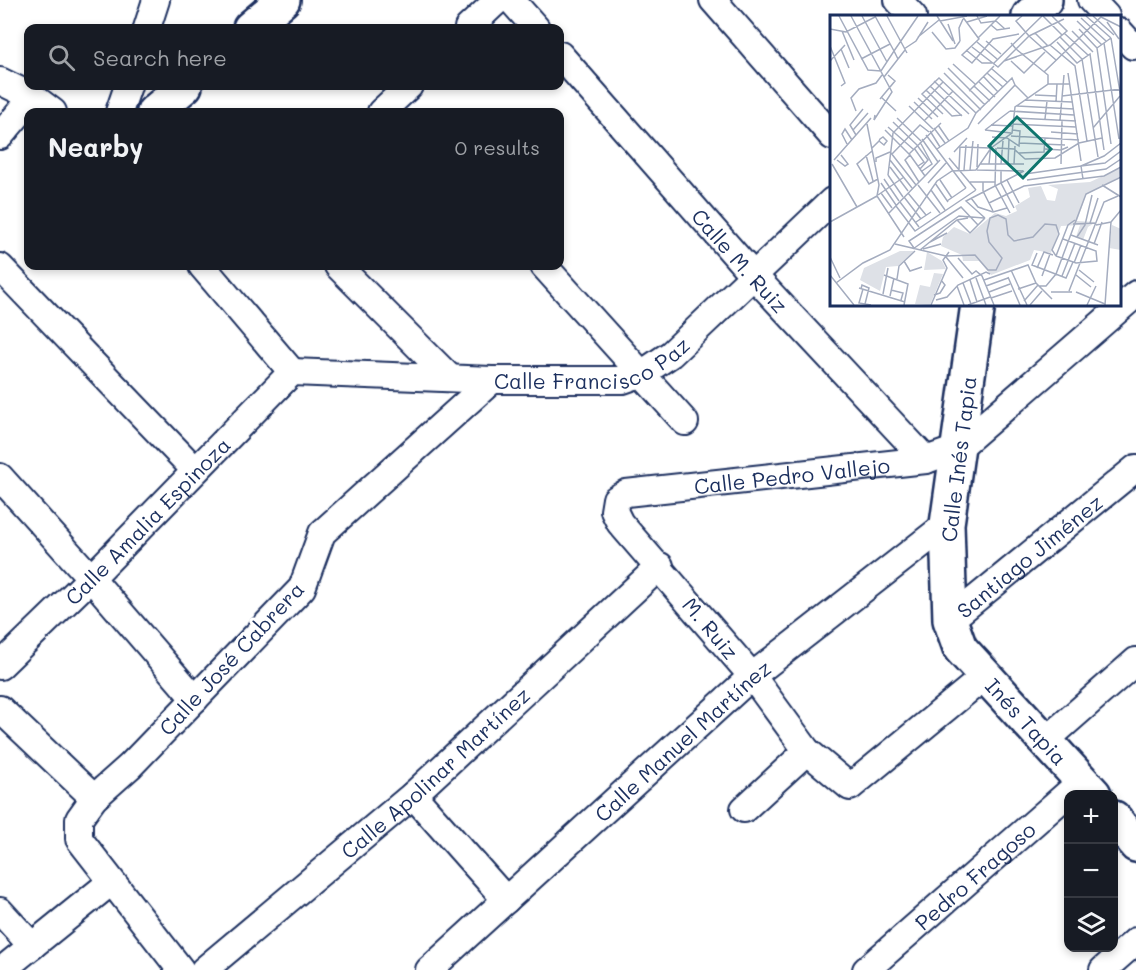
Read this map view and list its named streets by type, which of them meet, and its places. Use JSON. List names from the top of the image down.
{
  "streets": {
    "main road": ["Calle Inés Tapia", "Inés Tapia"],
    "street": [
      "Calle M. Ruiz",
      "Calle Francisco Paz",
      "Calle Pedro Vallejo",
      "Calle Amalia Espinoza",
      "Santiago Jiménez",
      "M. Ruiz",
      "Calle José Cabrera",
      "Calle Manuel Martínez",
      "Calle Apolinar Martínez",
      "Pedro Fragoso"
    ]
  },
  "crossings": [
    ["Calle M. Ruiz", "Calle Francisco Paz"],
    ["Calle M. Ruiz", "Calle Pedro Vallejo"],
    ["Calle Francisco Paz", "Calle Amalia Espinoza"],
    ["Calle Francisco Paz", "Calle José Cabrera"],
    ["Calle Inés Tapia", "Calle Pedro Vallejo"],
    ["Calle Inés Tapia", "Santiago Jiménez"],
    ["Calle Inés Tapia", "Inés Tapia"],
    ["Calle Inés Tapia", "Calle Manuel Martínez"],
    ["Calle Pedro Vallejo", "M. Ruiz"],
    ["Santiago Jiménez", "Inés Tapia"],
    ["M. Ruiz", "Inés Tapia"],
    ["M. Ruiz", "Calle Manuel Martínez"],
    ["M. Ruiz", "Calle Apolinar Martínez"],
    ["Inés Tapia", "Pedro Fragoso"]
  ],
  "page": {
    "search": "Search here",
    "heading": ["Nearby", "0 results"],
    "map_buttons": ["+", "−"]
  }
}
